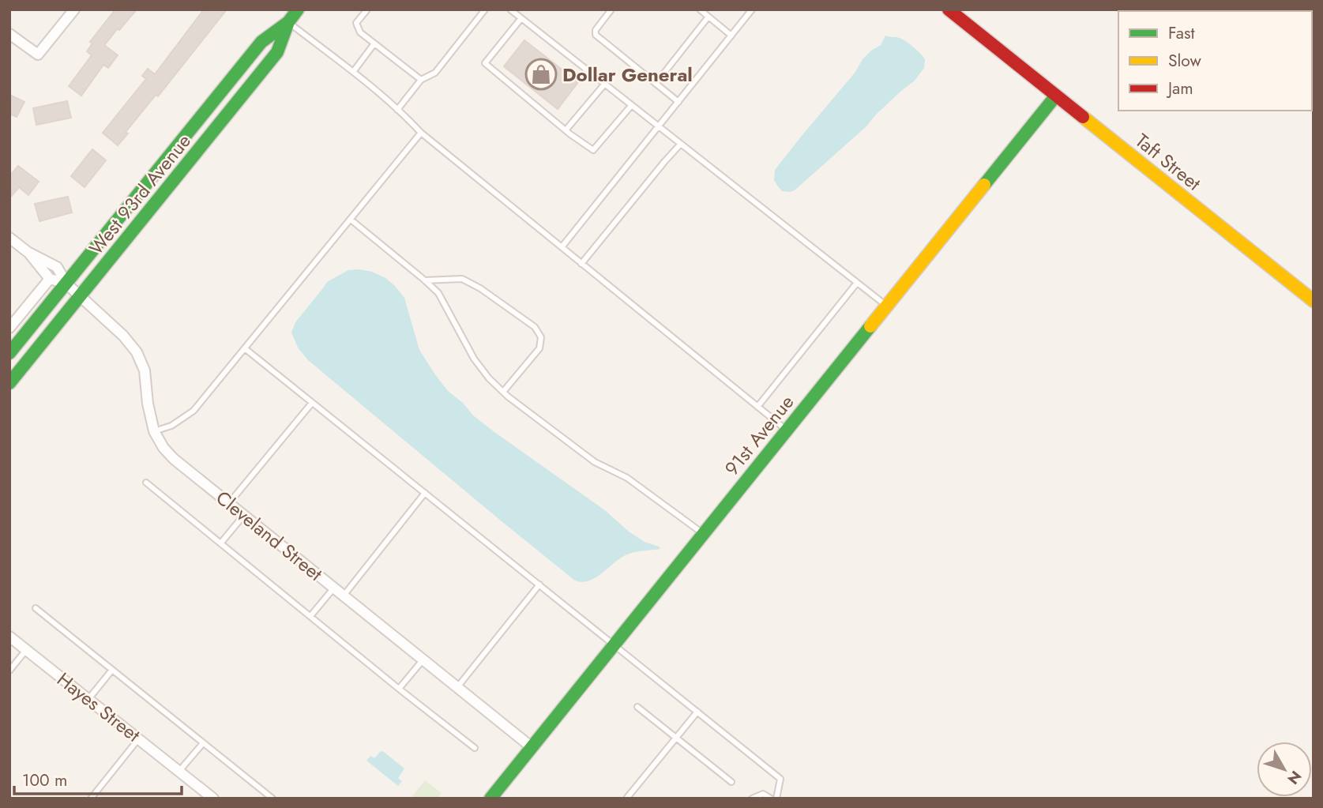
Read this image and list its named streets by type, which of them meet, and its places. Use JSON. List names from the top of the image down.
{
  "streets": {
    "street": [
      "Taft Street",
      "West 93rd Avenue",
      "91st Avenue",
      "Cleveland Street",
      "Hayes Street"
    ]
  },
  "crossings": [
    ["Taft Street", "91st Avenue"],
    ["West 93rd Avenue", "Cleveland Street"],
    ["91st Avenue", "Cleveland Street"]
  ],
  "places": {
    "shop": ["Dollar General"]
  },
  "legend": ["Fast", "Slow", "Jam"],
  "scale_bar": "100 m",
  "north": "bottom right"
}
